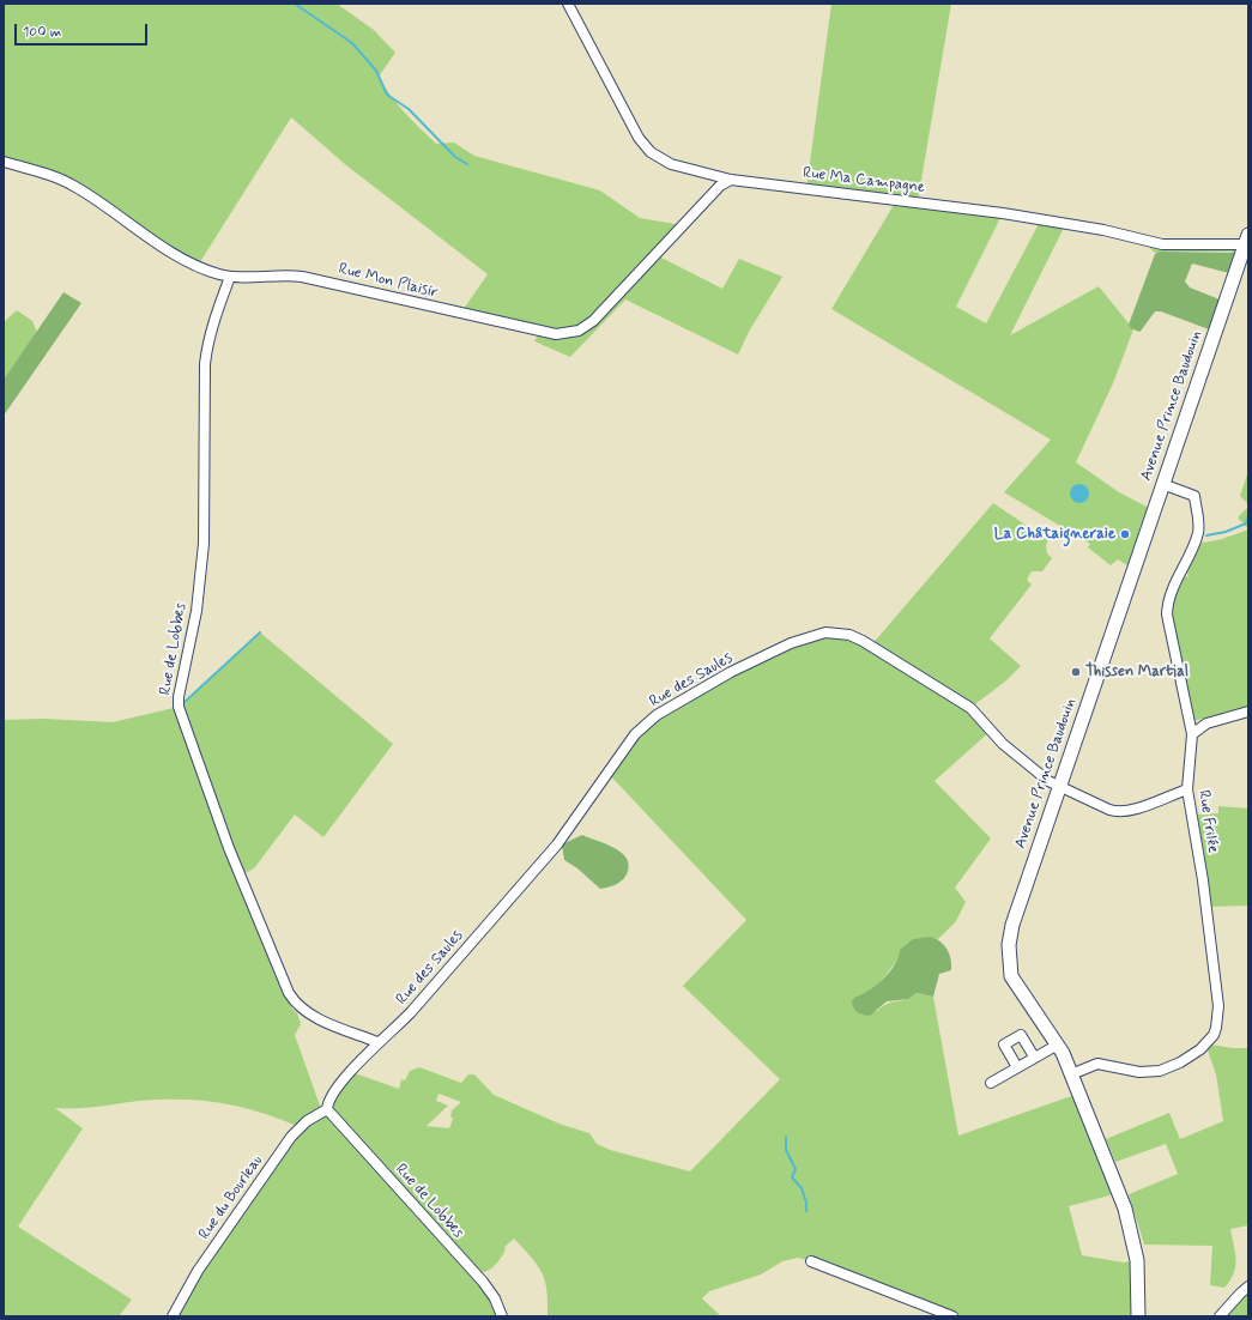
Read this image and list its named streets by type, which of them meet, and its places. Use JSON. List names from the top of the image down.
{
  "streets": {
    "street": [
      "Rue Ma Campagne",
      "Rue Mon Plaisir",
      "Avenue Prince Baudouin",
      "Rue de Lobbes",
      "Rue des Saules",
      "Rue Frilée",
      "Rue du Bourleau"
    ]
  },
  "crossings": [
    ["Rue Ma Campagne", "Rue Mon Plaisir"],
    ["Rue Ma Campagne", "Avenue Prince Baudouin"],
    ["Rue Mon Plaisir", "Rue de Lobbes"],
    ["Avenue Prince Baudouin", "Rue des Saules"],
    ["Avenue Prince Baudouin", "Rue Frilée"],
    ["Rue de Lobbes", "Rue des Saules"],
    ["Rue de Lobbes", "Rue du Bourleau"],
    ["Rue des Saules", "Rue Frilée"],
    ["Rue des Saules", "Rue du Bourleau"]
  ],
  "places": ["La Châtaigneraie", "Thissen Martial"],
  "scale_bar": "100 m"
}
